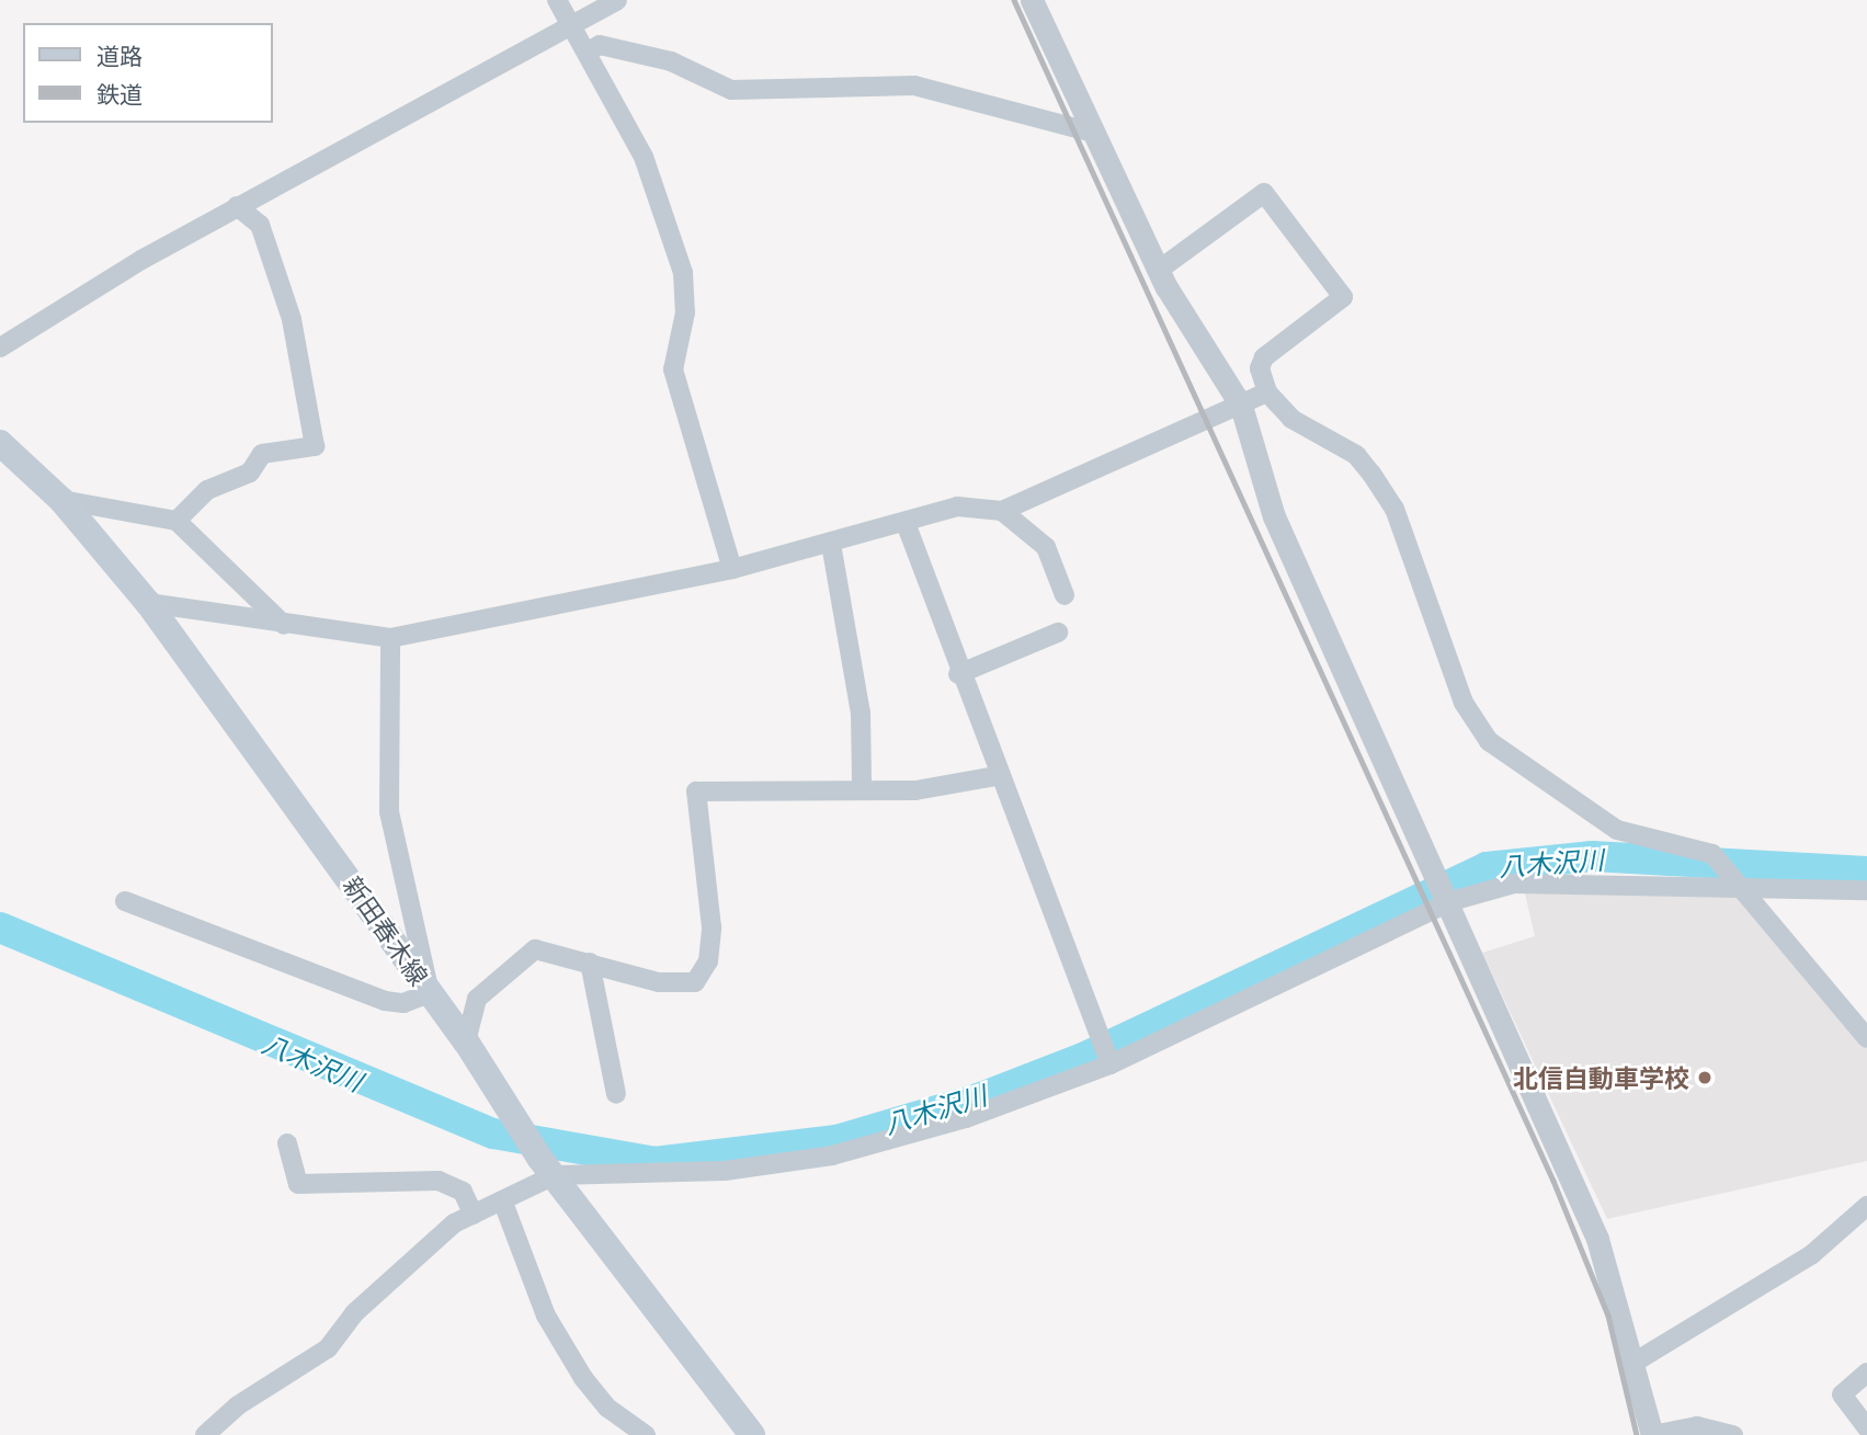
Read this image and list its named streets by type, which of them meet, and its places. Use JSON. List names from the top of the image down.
{
  "streets": {
    "main road": ["新田春木線"]
  },
  "water": ["八木沢川"],
  "places": ["北信自動車学校"],
  "legend": ["道路", "鉄道"]
}
